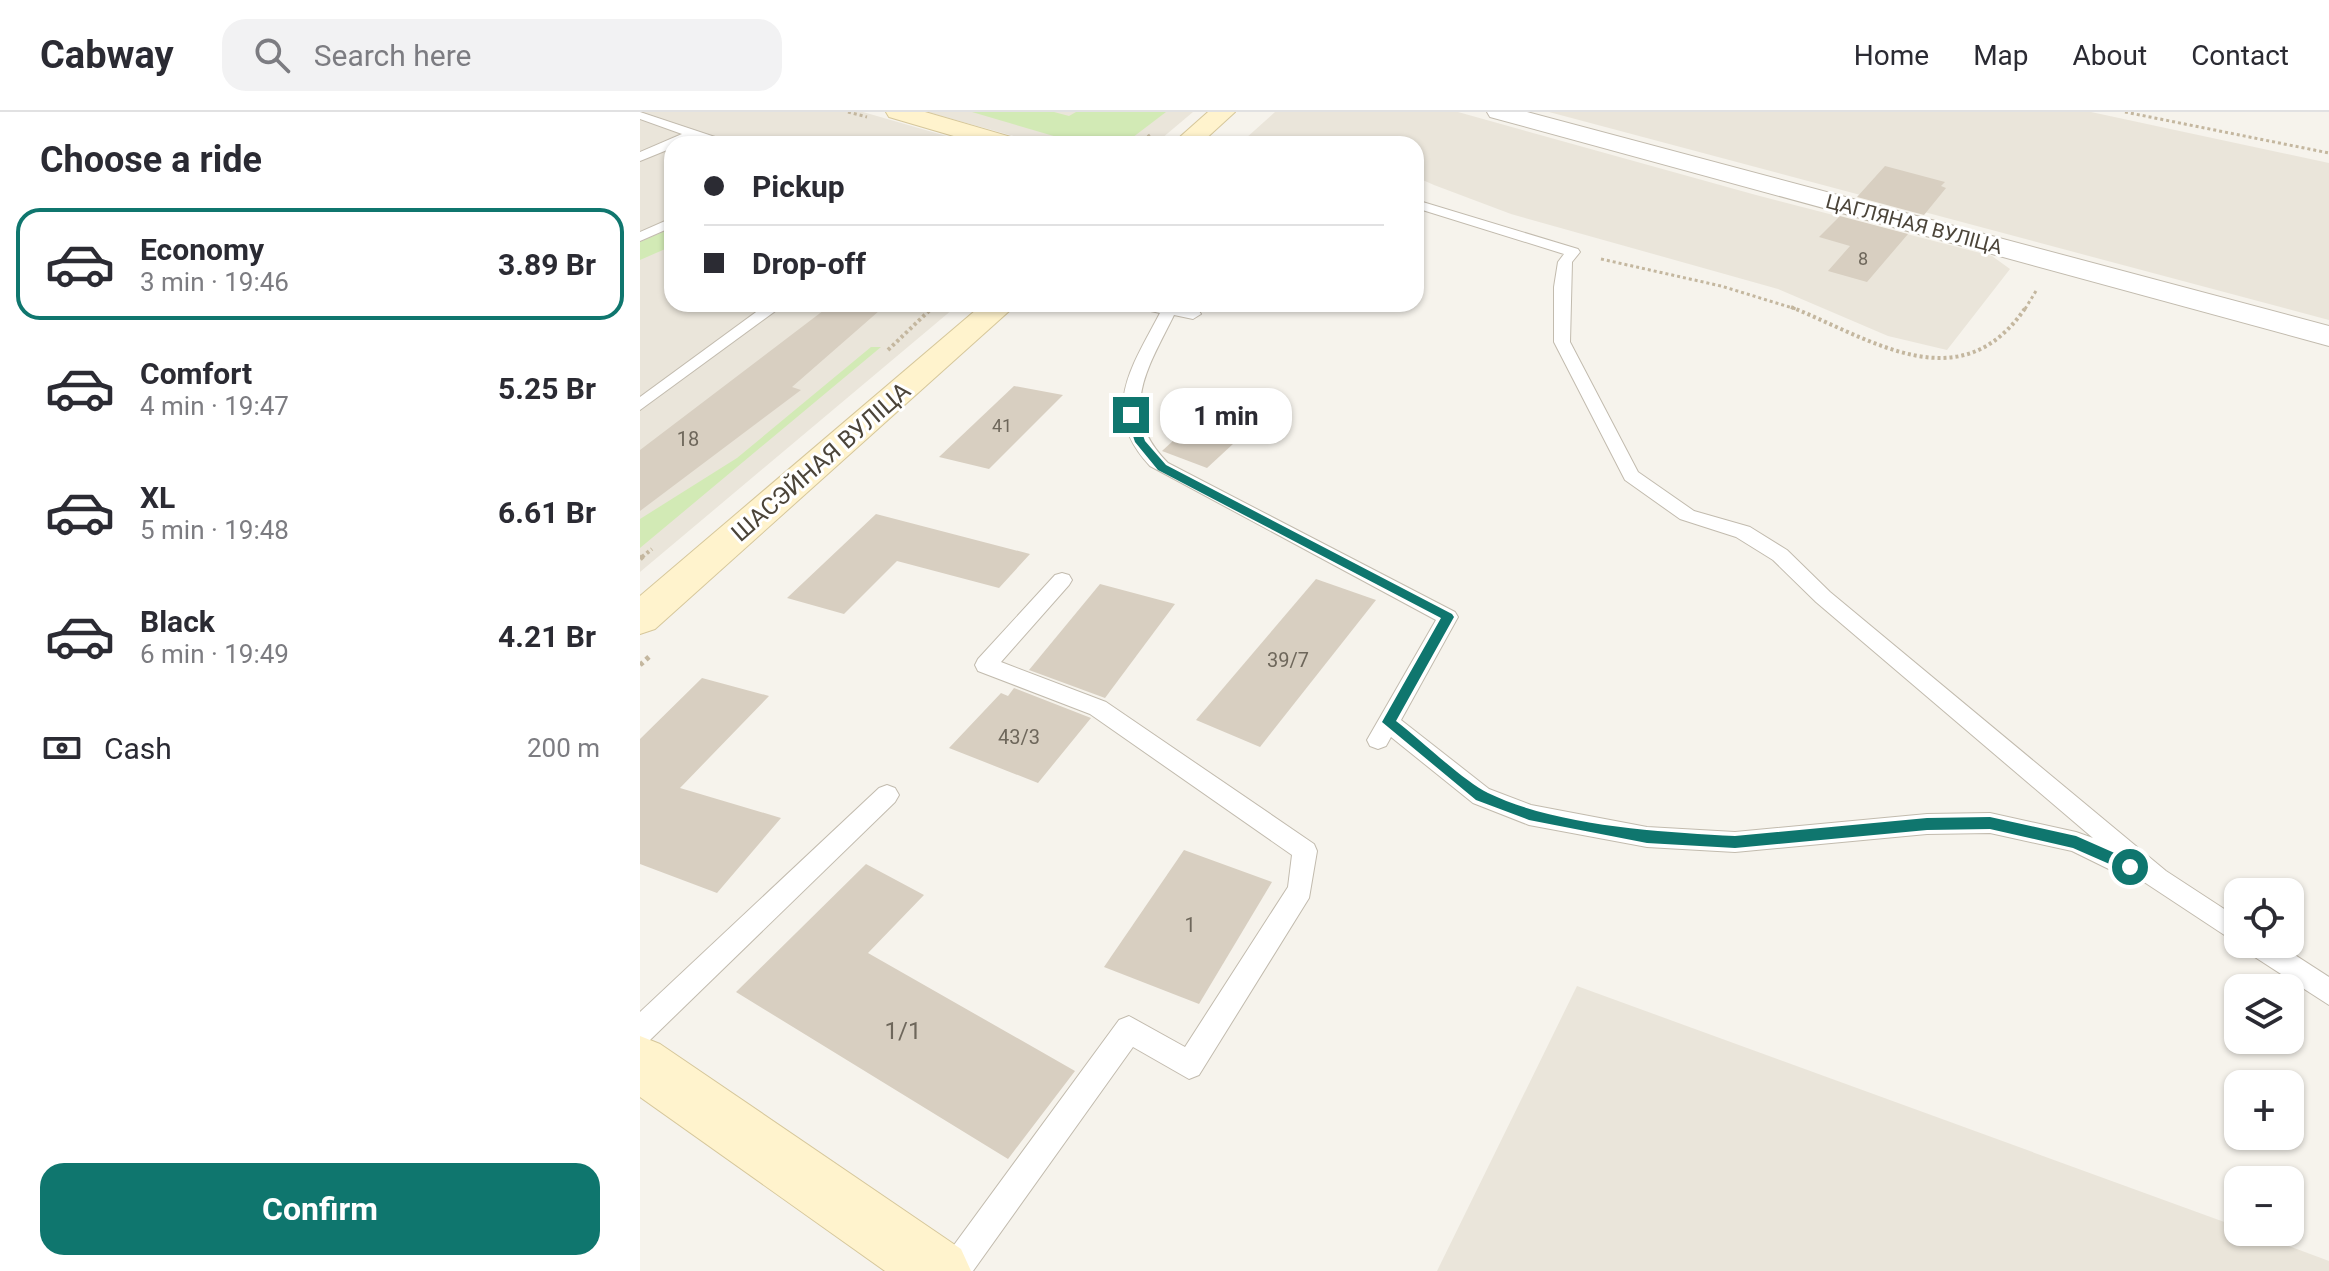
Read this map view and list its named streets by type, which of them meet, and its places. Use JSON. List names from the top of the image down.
{
  "streets": {
    "main road": ["ШАСЭЙНАЯ ВУЛІЦА"],
    "street": ["ЦАГЛЯНАЯ ВУЛІЦА"]
  },
  "house_numbers": [
    "8",
    "41",
    "18",
    "39/7",
    "43/3",
    "1",
    "1/1"
  ],
  "page": {
    "header": "Cabway",
    "search": "Search here",
    "nav": [
      "Home",
      "Map",
      "About",
      "Contact"
    ],
    "heading": "Choose a ride",
    "banner": ["Pickup", "Drop-off"],
    "list": [
      {
        "name": "Economy",
        "note": "3 min · 19:46",
        "value": "3.89 Br"
      },
      {
        "name": "Comfort",
        "note": "4 min · 19:47",
        "value": "5.25 Br"
      },
      {
        "name": "XL",
        "note": "5 min · 19:48",
        "value": "6.61 Br"
      },
      {
        "name": "Black",
        "note": "6 min · 19:49",
        "value": "4.21 Br"
      }
    ],
    "bubble": "1 min",
    "pay": ["Cash", "200 m"],
    "map_buttons": ["+", "−"],
    "buttons": "Confirm"
  }
}
